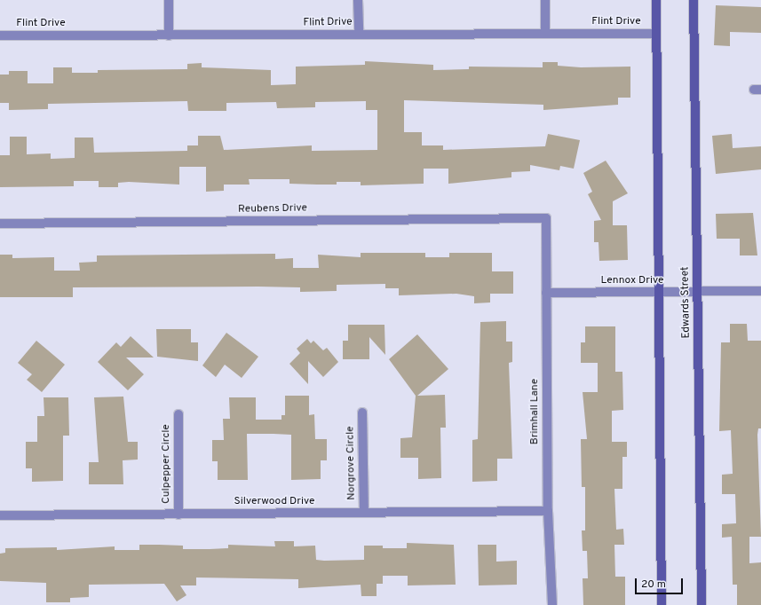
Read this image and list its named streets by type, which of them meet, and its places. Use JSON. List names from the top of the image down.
{
  "streets": {
    "main road": ["Edwards Street"],
    "street": [
      "Flint Drive",
      "Reubens Drive",
      "Lennox Drive",
      "Brimhall Lane",
      "Norgrove Circle",
      "Culpepper Circle",
      "Silverwood Drive"
    ]
  },
  "crossings": [
    ["Reubens Drive", "Brimhall Lane"],
    ["Lennox Drive", "Edwards Street"],
    ["Lennox Drive", "Brimhall Lane"],
    ["Brimhall Lane", "Silverwood Drive"],
    ["Norgrove Circle", "Silverwood Drive"],
    ["Culpepper Circle", "Silverwood Drive"]
  ],
  "scale_bar": "20 m"
}
